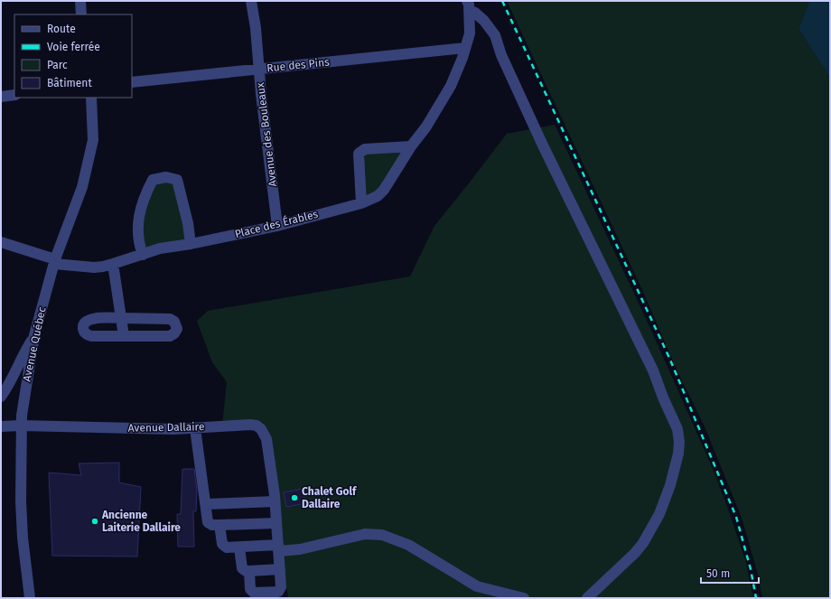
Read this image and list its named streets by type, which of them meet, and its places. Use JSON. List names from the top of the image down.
{
  "streets": {
    "street": [
      "Rue des Pins",
      "Avenue des Bouleaux",
      "Place des Érables",
      "Avenue Québec",
      "Avenue Dallaire"
    ]
  },
  "crossings": [
    ["Rue des Pins", "Avenue des Bouleaux"],
    ["Rue des Pins", "Place des Érables"],
    ["Avenue des Bouleaux", "Place des Érables"],
    ["Place des Érables", "Avenue Québec"],
    ["Avenue Québec", "Avenue Dallaire"]
  ],
  "places": ["Chalet Golf Dallaire", "Ancienne Laiterie Dallaire"],
  "legend": [
    "Route",
    "Voie ferrée",
    "Parc",
    "Bâtiment"
  ],
  "scale_bar": "50 m"
}
